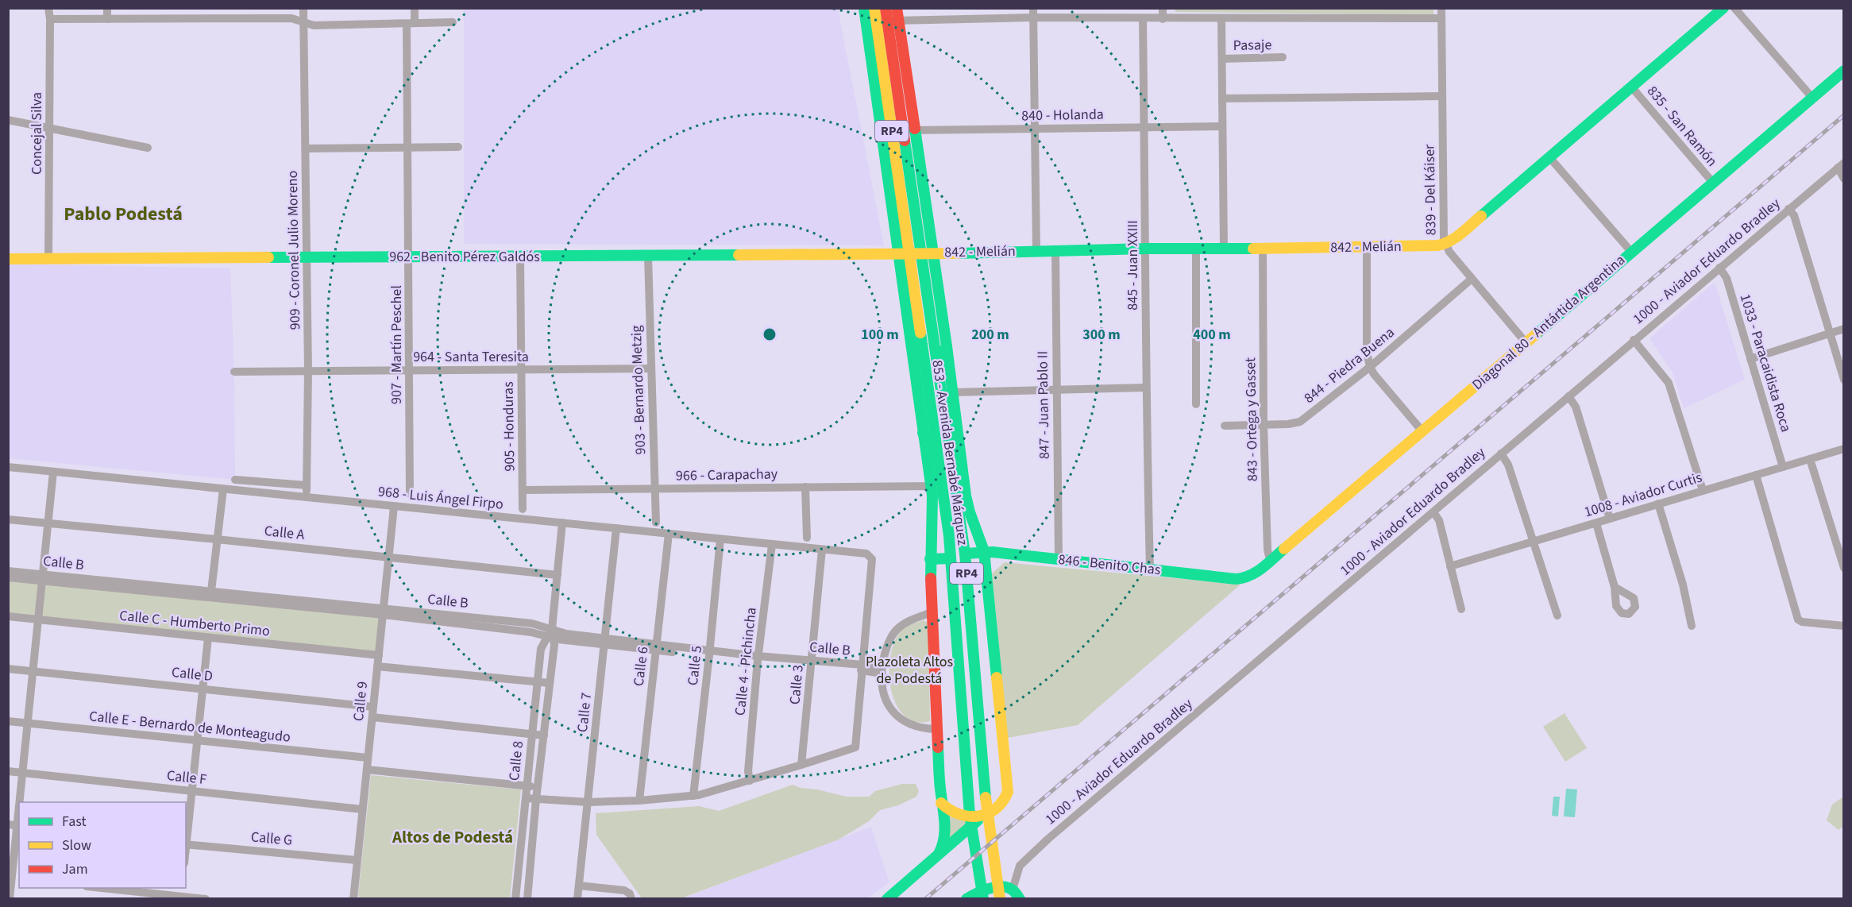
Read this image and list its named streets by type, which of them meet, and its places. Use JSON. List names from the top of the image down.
{
  "streets": {
    "main road": [
      "RP4",
      "842 - Melián",
      "962 - Benito Pérez Galdós",
      "Diagonal 80 - Antártida Argentina",
      "853 - Avenida Bernabé Márquez",
      "846 - Benito Chas"
    ],
    "street": [
      "Pasaje",
      "840 - Holanda",
      "835 - San Ramón",
      "Concejal Silva",
      "839 - Del Káiser",
      "909 - Coronel Julio Moreno",
      "1000 - Aviador Eduardo Bradley",
      "845 - Juan XXIII",
      "907 - Martín Peschel",
      "964 - Santa Teresita",
      "1033 - Paracaidista Roca",
      "844 - Piedra Buena",
      "903 - Bernardo Metzig",
      "847 - Juan Pablo II",
      "843 - Ortega y Gasset",
      "905 - Honduras",
      "966 - Carapachay",
      "1008 - Aviador Curtis",
      "968 - Luis Ángel Firpo",
      "Calle A",
      "Calle B",
      "Calle C - Humberto Primo",
      "Calle 4 - Pichincha",
      "Calle 5",
      "Calle 6",
      "Calle D",
      "Calle 3",
      "Calle 9",
      "Calle 7",
      "Calle E - Bernardo de Monteagudo",
      "Calle 8",
      "Calle F",
      "Calle G"
    ]
  },
  "crossings": [
    ["840 - Holanda", "845 - Juan XXIII"],
    ["840 - Holanda", "853 - Avenida Bernabé Márquez"],
    ["835 - San Ramón", "Diagonal 80 - Antártida Argentina"],
    ["Concejal Silva", "962 - Benito Pérez Galdós"],
    ["839 - Del Káiser", "842 - Melián"],
    ["839 - Del Káiser", "Diagonal 80 - Antártida Argentina"],
    ["839 - Del Káiser", "844 - Piedra Buena"],
    ["842 - Melián", "962 - Benito Pérez Galdós"],
    ["842 - Melián", "845 - Juan XXIII"],
    ["842 - Melián", "847 - Juan Pablo II"],
    ["842 - Melián", "843 - Ortega y Gasset"],
    ["842 - Melián", "853 - Avenida Bernabé Márquez"],
    ["909 - Coronel Julio Moreno", "962 - Benito Pérez Galdós"],
    ["909 - Coronel Julio Moreno", "964 - Santa Teresita"],
    ["962 - Benito Pérez Galdós", "907 - Martín Peschel"],
    ["962 - Benito Pérez Galdós", "903 - Bernardo Metzig"],
    ["962 - Benito Pérez Galdós", "905 - Honduras"],
    ["962 - Benito Pérez Galdós", "853 - Avenida Bernabé Márquez"],
    ["1000 - Aviador Eduardo Bradley", "1033 - Paracaidista Roca"],
    ["845 - Juan XXIII", "846 - Benito Chas"],
    ["Diagonal 80 - Antártida Argentina", "843 - Ortega y Gasset"],
    ["Diagonal 80 - Antártida Argentina", "846 - Benito Chas"],
    ["907 - Martín Peschel", "964 - Santa Teresita"],
    ["964 - Santa Teresita", "903 - Bernardo Metzig"],
    ["964 - Santa Teresita", "905 - Honduras"],
    ["1033 - Paracaidista Roca", "1008 - Aviador Curtis"],
    ["844 - Piedra Buena", "843 - Ortega y Gasset"],
    ["903 - Bernardo Metzig", "966 - Carapachay"],
    ["847 - Juan Pablo II", "846 - Benito Chas"],
    ["905 - Honduras", "966 - Carapachay"],
    ["853 - Avenida Bernabé Márquez", "966 - Carapachay"],
    ["853 - Avenida Bernabé Márquez", "846 - Benito Chas"],
    ["968 - Luis Ángel Firpo", "Calle B"],
    ["968 - Luis Ángel Firpo", "Calle 4 - Pichincha"],
    ["968 - Luis Ángel Firpo", "Calle 5"],
    ["968 - Luis Ángel Firpo", "Calle 6"],
    ["968 - Luis Ángel Firpo", "Calle 3"],
    ["968 - Luis Ángel Firpo", "Calle 9"],
    ["968 - Luis Ángel Firpo", "Calle 7"],
    ["968 - Luis Ángel Firpo", "Calle 8"],
    ["Calle A", "Calle 9"],
    ["Calle A", "Calle 8"],
    ["Calle B", "Calle 4 - Pichincha"],
    ["Calle B", "Calle 5"],
    ["Calle B", "Calle 6"],
    ["Calle B", "Calle 3"],
    ["Calle B", "Calle 9"],
    ["Calle B", "Calle 7"],
    ["Calle B", "Calle 8"],
    ["Calle C - Humberto Primo", "Calle 9"],
    ["Calle D", "Calle 9"],
    ["Calle 9", "Calle E - Bernardo de Monteagudo"],
    ["Calle 9", "Calle F"],
    ["Calle 9", "Calle G"]
  ],
  "districts": ["Pablo Podestá", "Altos de Podestá"],
  "parks": ["Plazoleta Altos de Podestá"],
  "legend": ["Fast", "Slow", "Jam"],
  "rings": [
    "100 m",
    "200 m",
    "300 m",
    "400 m"
  ]
}
